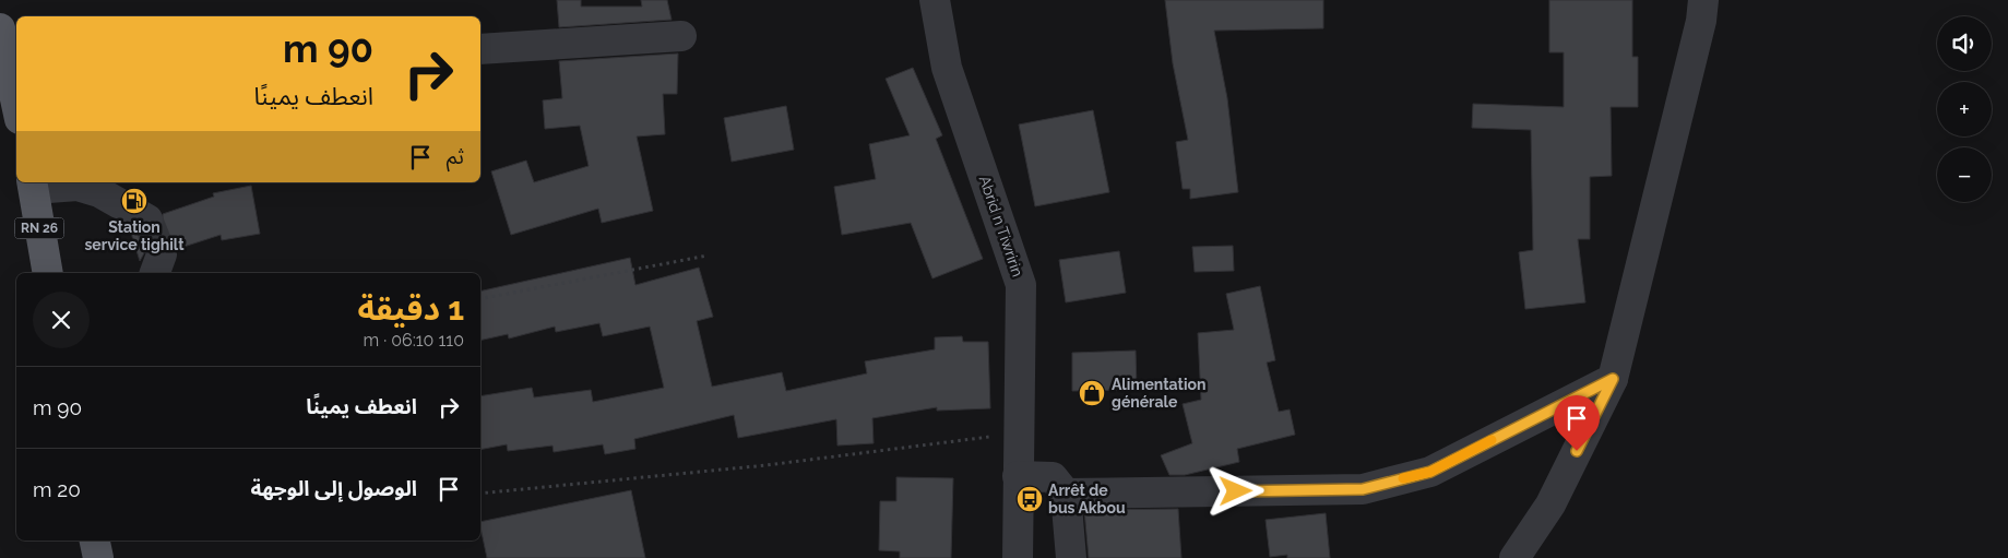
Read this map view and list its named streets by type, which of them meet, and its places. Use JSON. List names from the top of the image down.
{
  "streets": {
    "main road": ["RN 26"],
    "street": ["Abrid n Tiwririn"]
  },
  "places": {
    "fuel station": ["Station service tighilt"],
    "shop": ["Alimentation générale"],
    "bus stop": ["Arrêt de bus Akbou"]
  },
  "page": {
    "map_buttons": ["+", "−"],
    "turn": ["90 m", "انعطف يمينًا"],
    "then": "ثم",
    "heading": ["1 دقيقة", "110 m · 06:10"],
    "list": [
      {
        "name": "انعطف يمينًا",
        "value": "90 m"
      },
      {
        "name": "الوصول إلى الوجهة",
        "value": "20 m"
      }
    ]
  }
}
